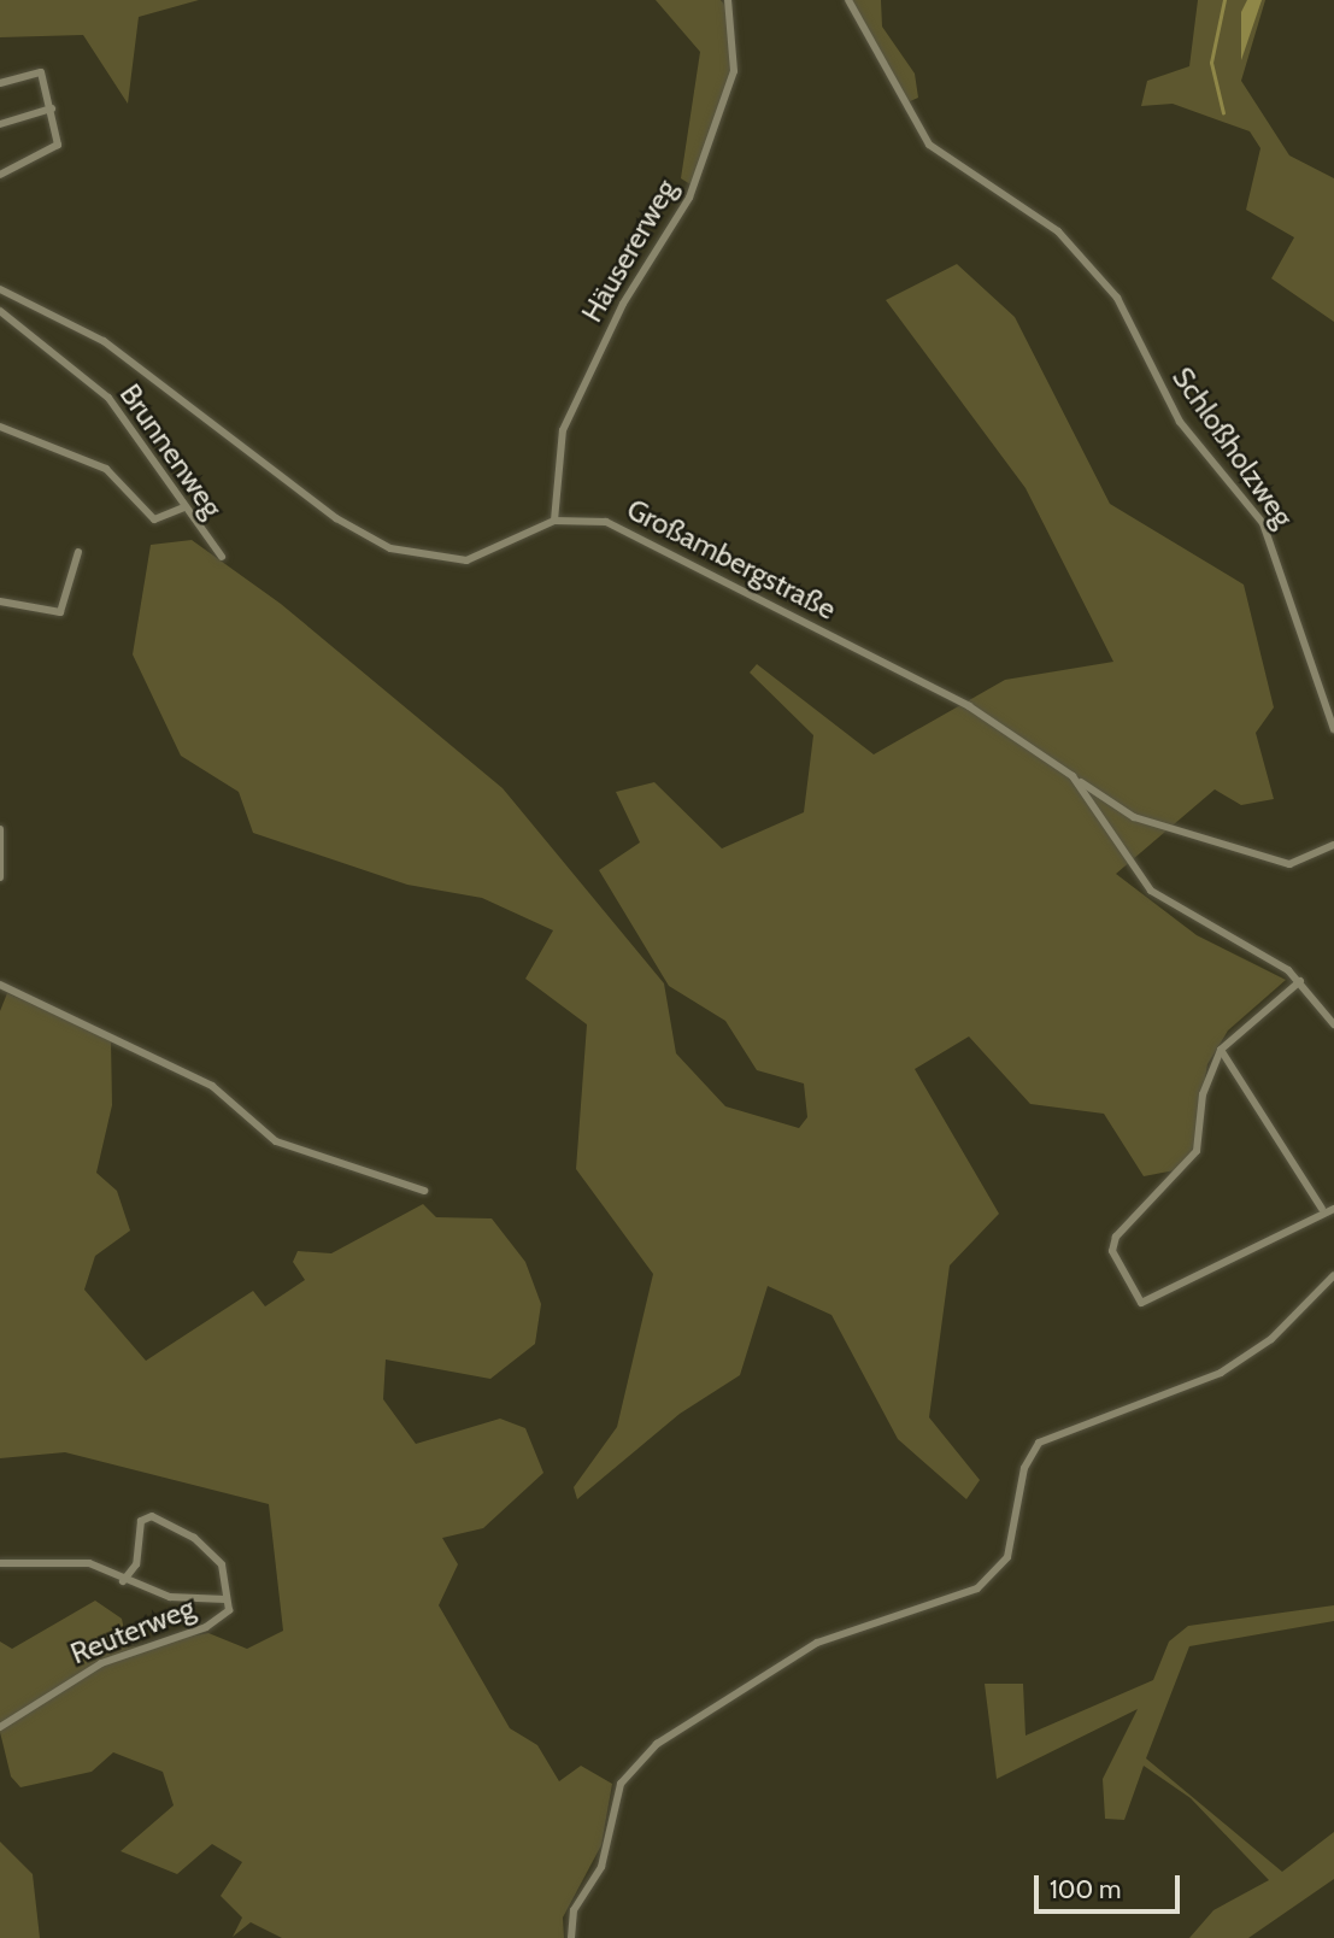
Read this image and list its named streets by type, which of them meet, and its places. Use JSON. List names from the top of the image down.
{
  "streets": {
    "street": [
      "Häusererweg",
      "Schloßholzweg",
      "Brunnenweg",
      "Großambergstraße",
      "Reuterweg"
    ]
  },
  "crossings": [
    ["Häusererweg", "Großambergstraße"]
  ],
  "scale_bar": "100 m"
}
